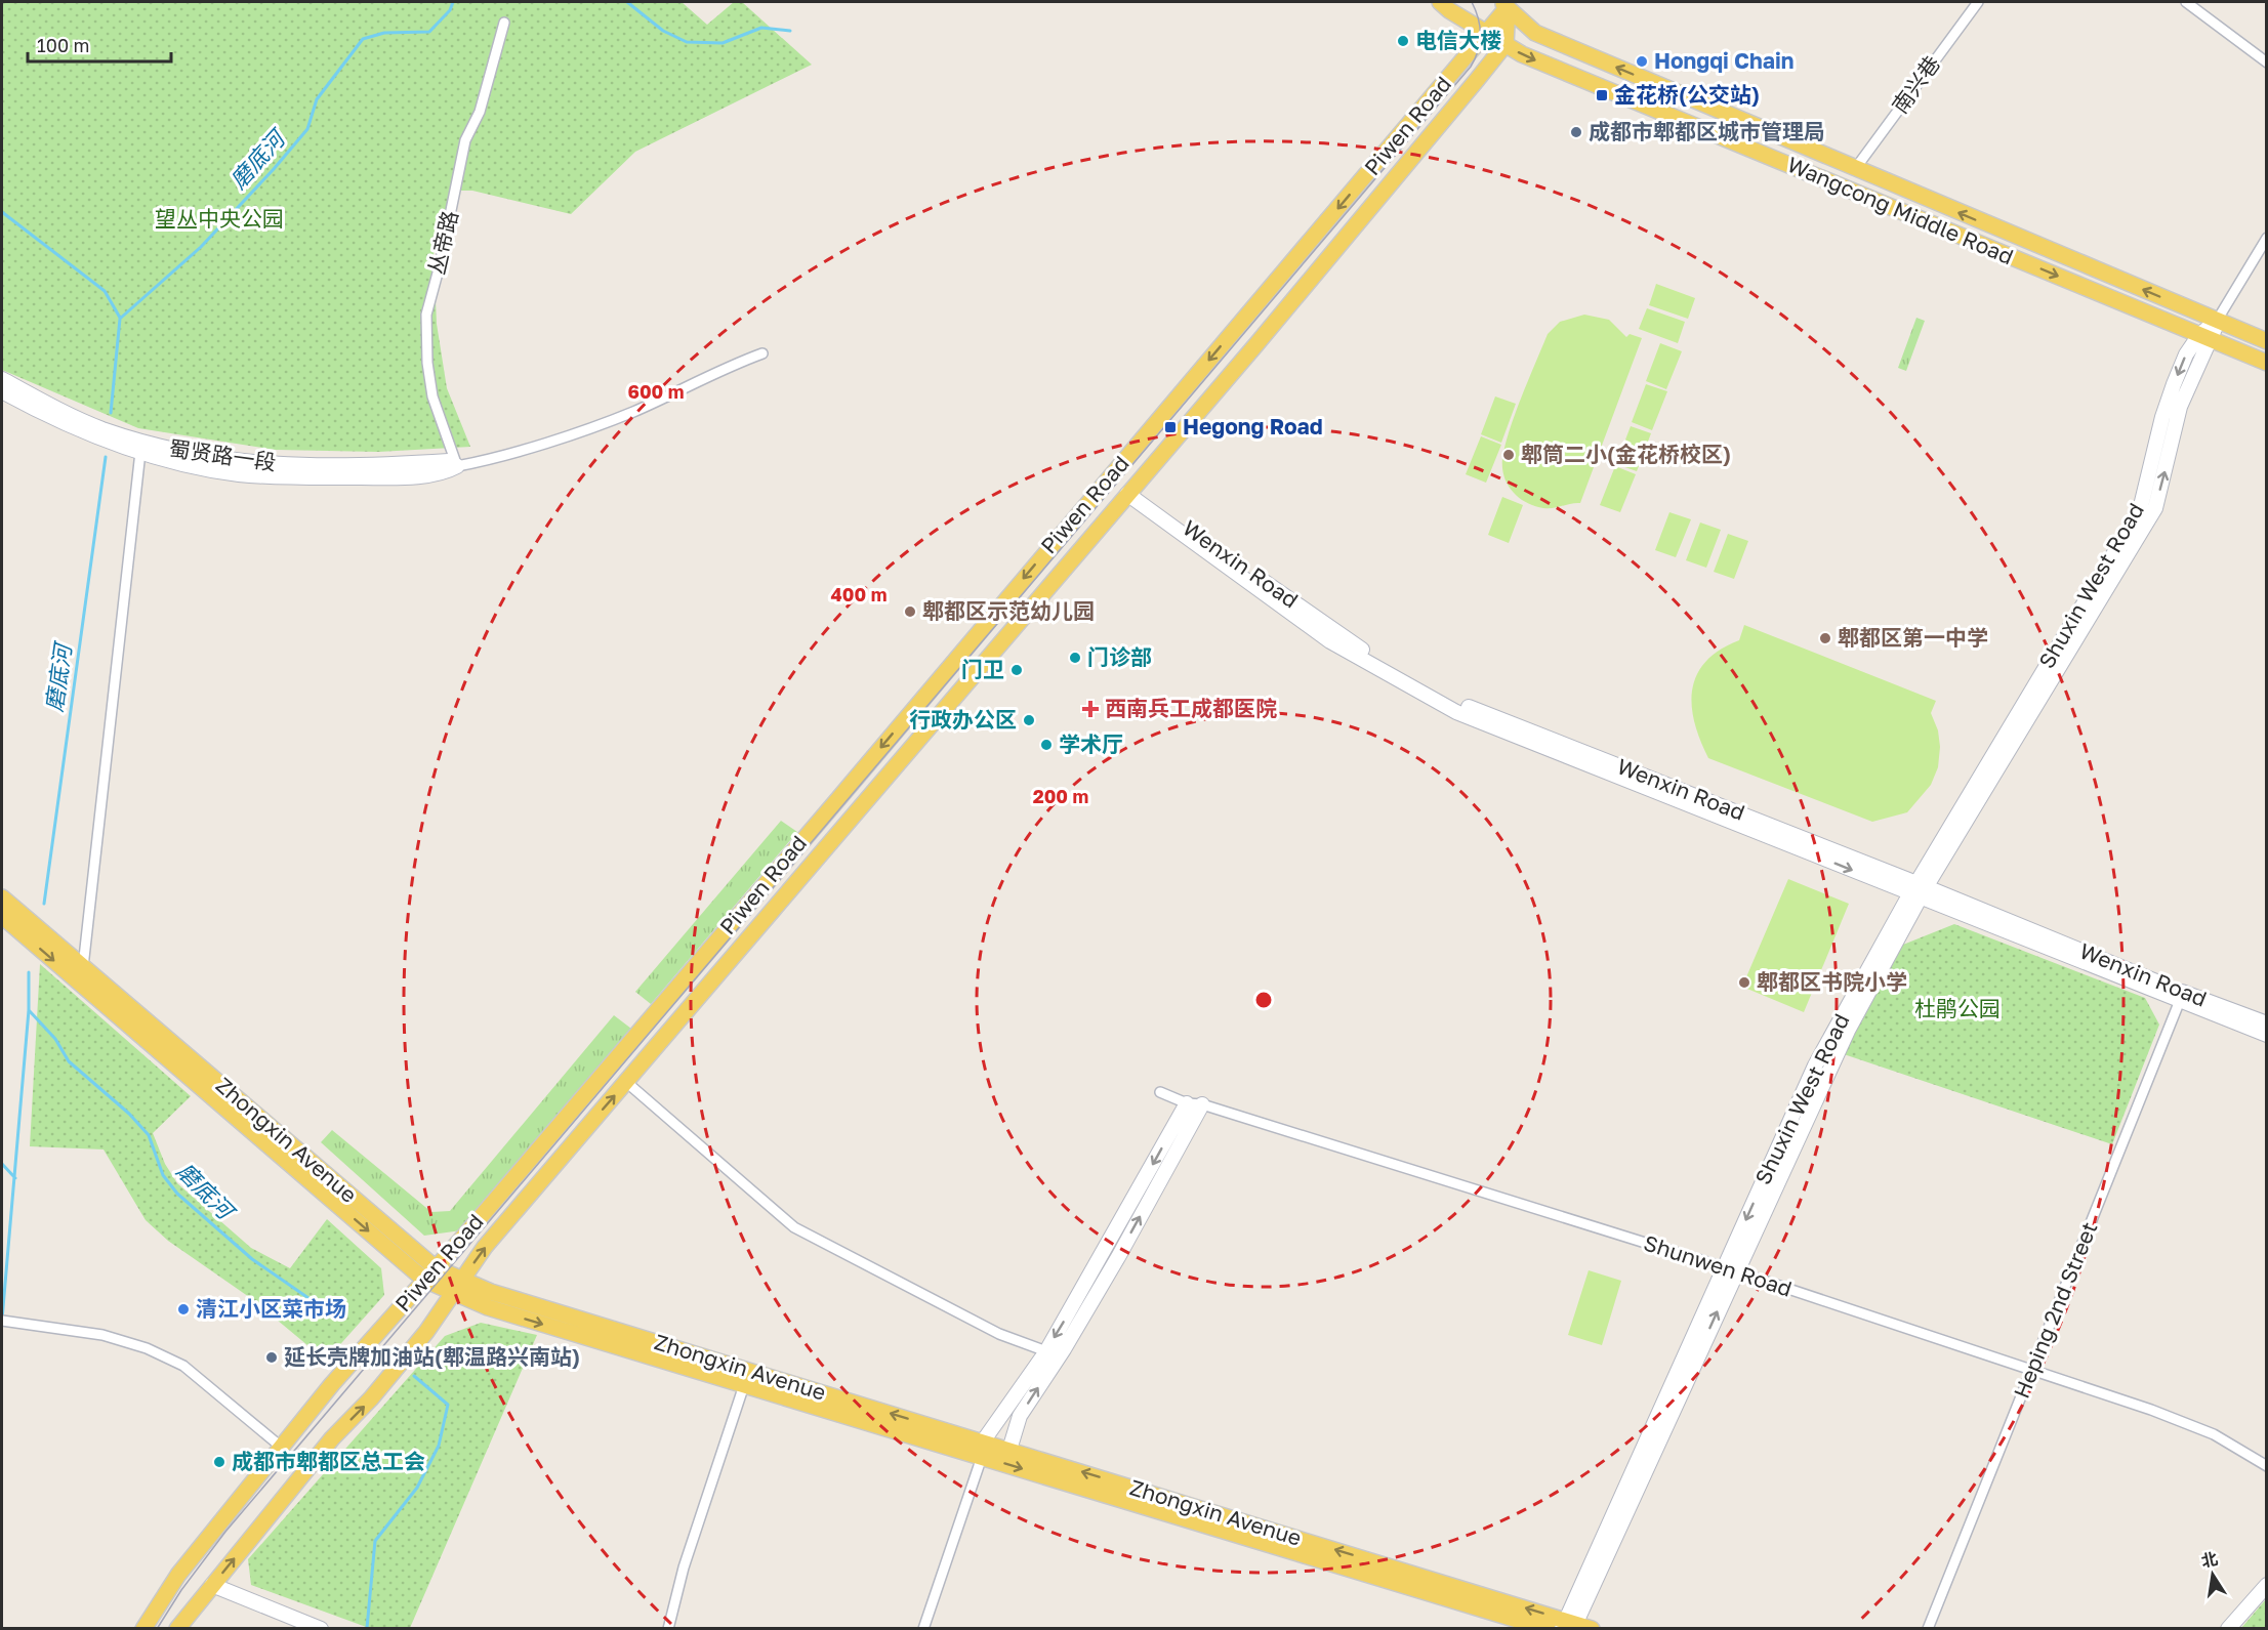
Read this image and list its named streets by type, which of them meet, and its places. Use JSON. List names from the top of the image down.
{
  "streets": {
    "main road": ["Piwen Road", "Wangcong Middle Road", "Zhongxin Avenue"],
    "street": [
      "南兴巷",
      "丛帝路",
      "蜀贤路一段",
      "Wenxin Road",
      "Shuxin West Road",
      "Shunwen Road",
      "Heping 2nd Street"
    ]
  },
  "crossings": [
    ["南兴巷", "Wangcong Middle Road"],
    ["Piwen Road", "Wangcong Middle Road"],
    ["Piwen Road", "Wenxin Road"],
    ["Piwen Road", "Zhongxin Avenue"],
    ["Wangcong Middle Road", "Shuxin West Road"],
    ["丛帝路", "蜀贤路一段"],
    ["Wenxin Road", "Shuxin West Road"],
    ["Wenxin Road", "Heping 2nd Street"],
    ["Shuxin West Road", "Zhongxin Avenue"],
    ["Shuxin West Road", "Shunwen Road"],
    ["Shunwen Road", "Heping 2nd Street"]
  ],
  "water": ["磨底河"],
  "parks": ["望丛中央公园", "杜鹃公园"],
  "places": {
    "other": [
      "电信大楼",
      "Hongqi Chain",
      "成都市郫都区城市管理局",
      "郫筒二小(金花桥校区)",
      "郫都区示范幼儿园",
      "郫都区第一中学",
      "门诊部",
      "门卫",
      "行政办公区",
      "学术厅",
      "郫都区书院小学",
      "清江小区菜市场",
      "延长壳牌加油站(郫温路兴南站)",
      "成都市郫都区总工会"
    ],
    "transit": ["金花桥(公交站)", "Hegong Road"],
    "health": ["西南兵工成都医院"]
  },
  "scale_bar": "100 m",
  "north": "top",
  "rings": ["600 m", "400 m", "200 m"]
}
